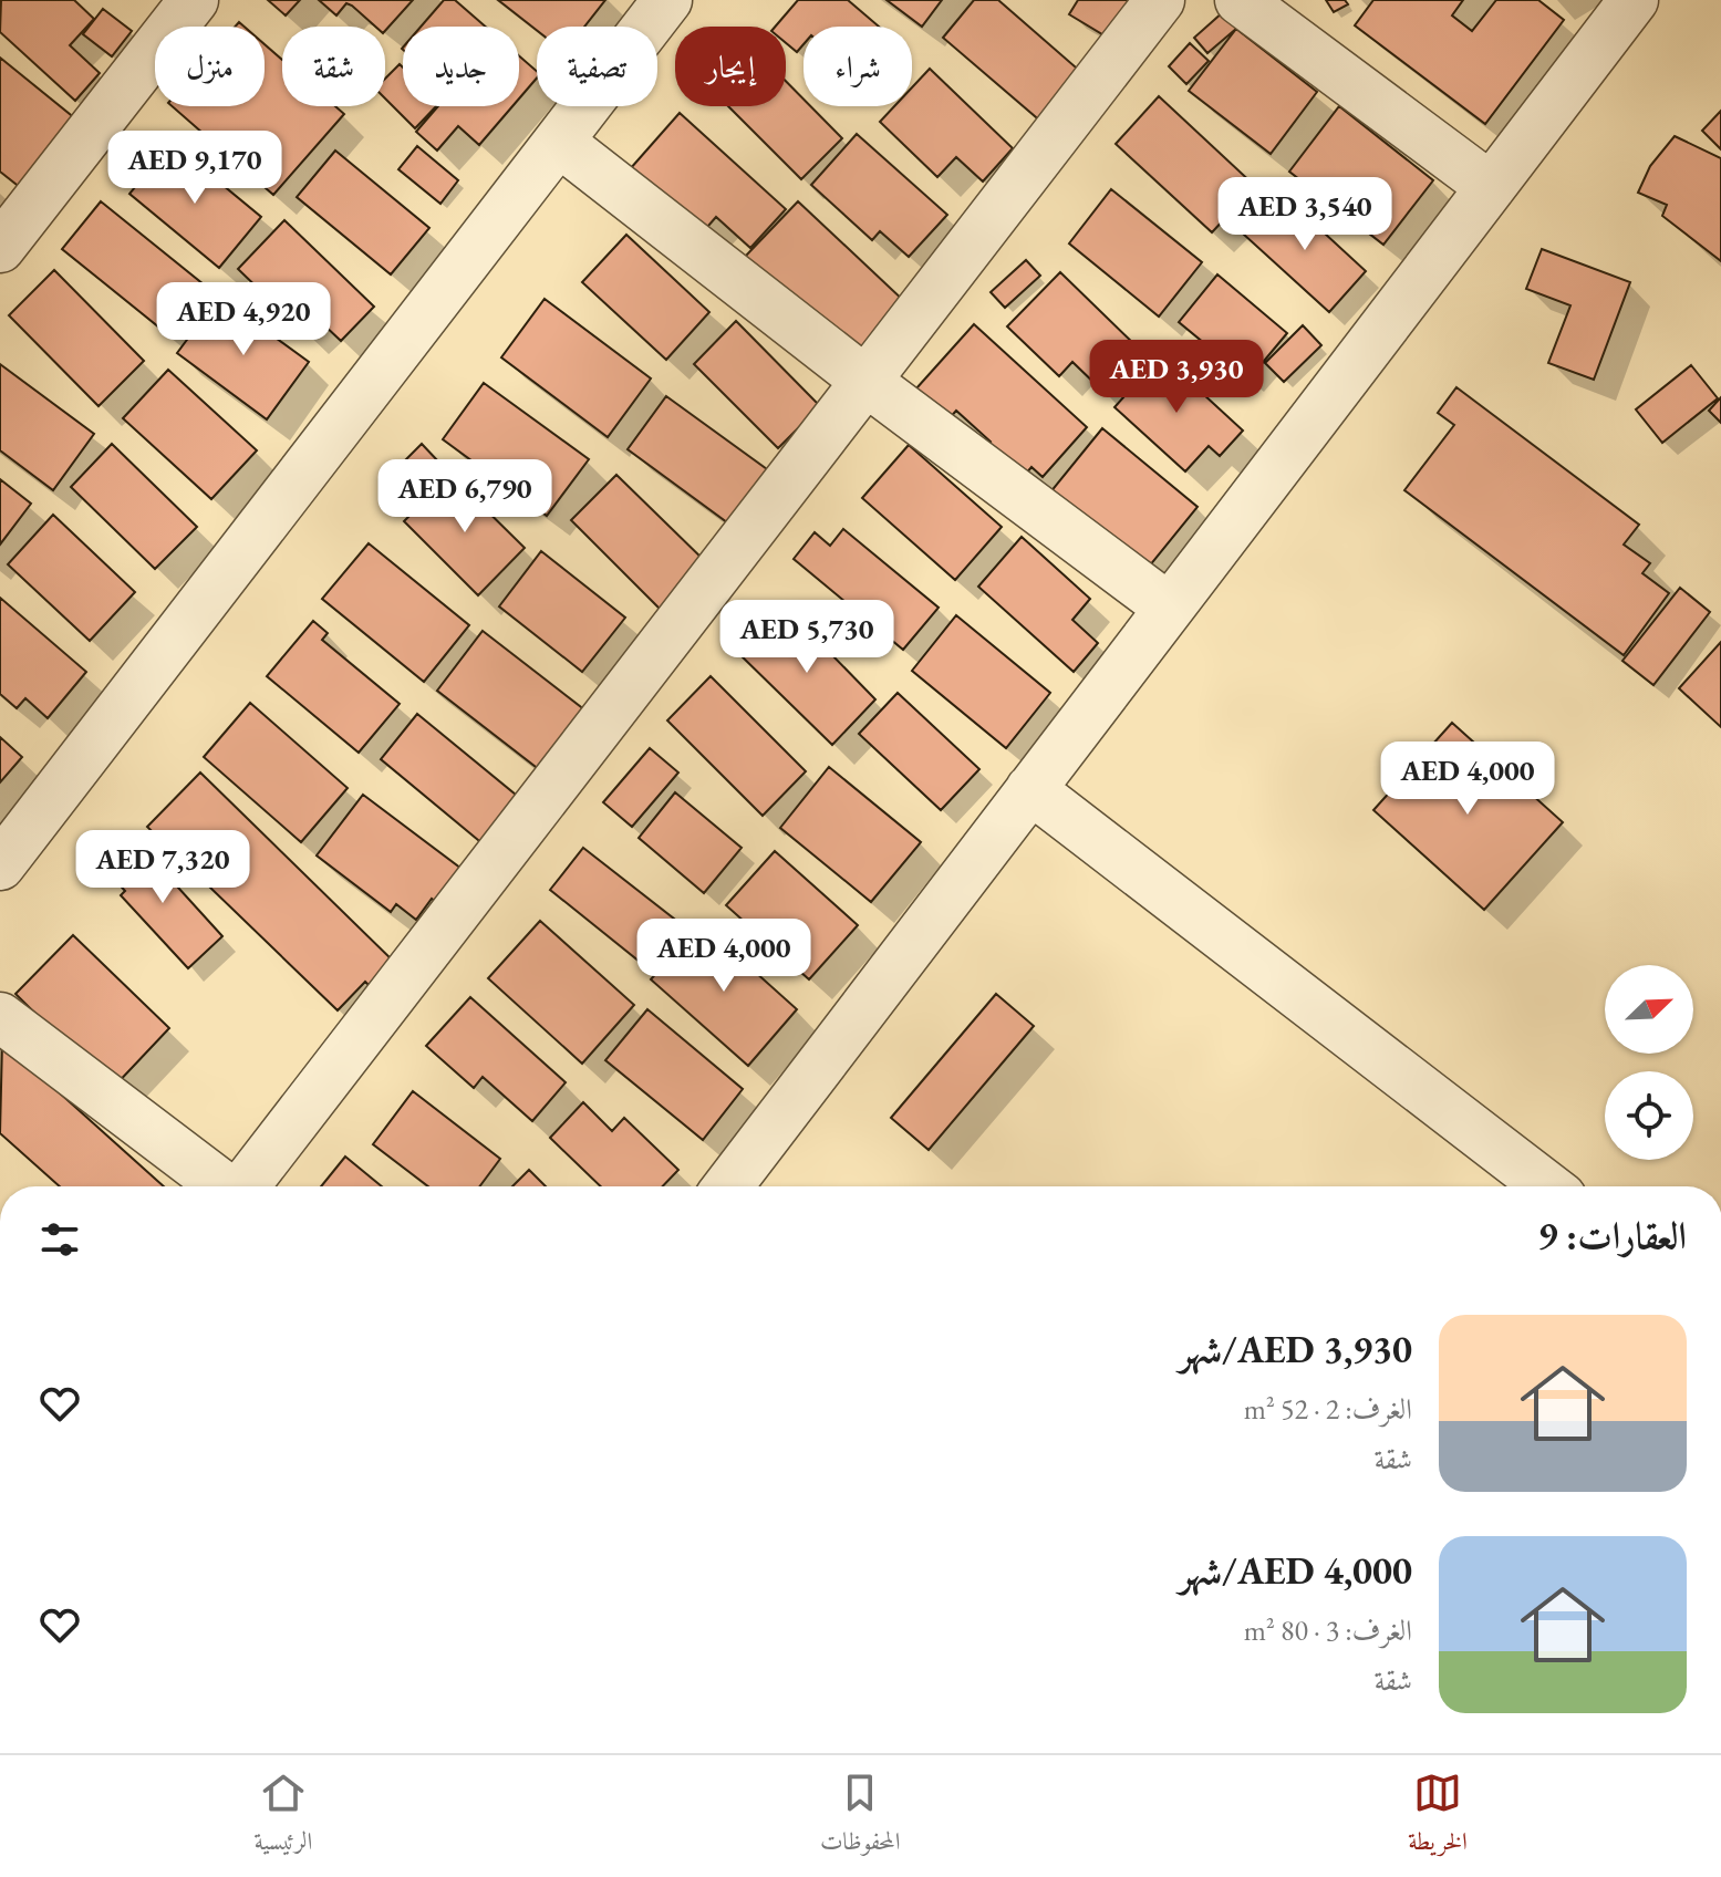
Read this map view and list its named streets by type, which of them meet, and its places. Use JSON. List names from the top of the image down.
{
  "north": "top right",
  "page": {
    "chip": [
      "شراء",
      "إيجار",
      "تصفية",
      "جديد",
      "شقة",
      "منزل"
    ],
    "price": [
      "AED 9,170",
      "AED 3,540",
      "AED 4,920",
      "AED 3,930",
      "AED 6,790",
      "AED 5,730",
      "AED 4,000",
      "AED 7,320",
      "AED 4,000"
    ],
    "heading": "العقارات: 9",
    "list": [
      {
        "name": "AED 3,930/شهر",
        "note": "الغرف: 2 · 52 m² · شقة"
      },
      {
        "name": "AED 4,000/شهر",
        "note": "الغرف: 3 · 80 m² · شقة"
      }
    ],
    "tabs": ["الخريطة", "المحفوظات", "الرئيسية"]
  }
}
